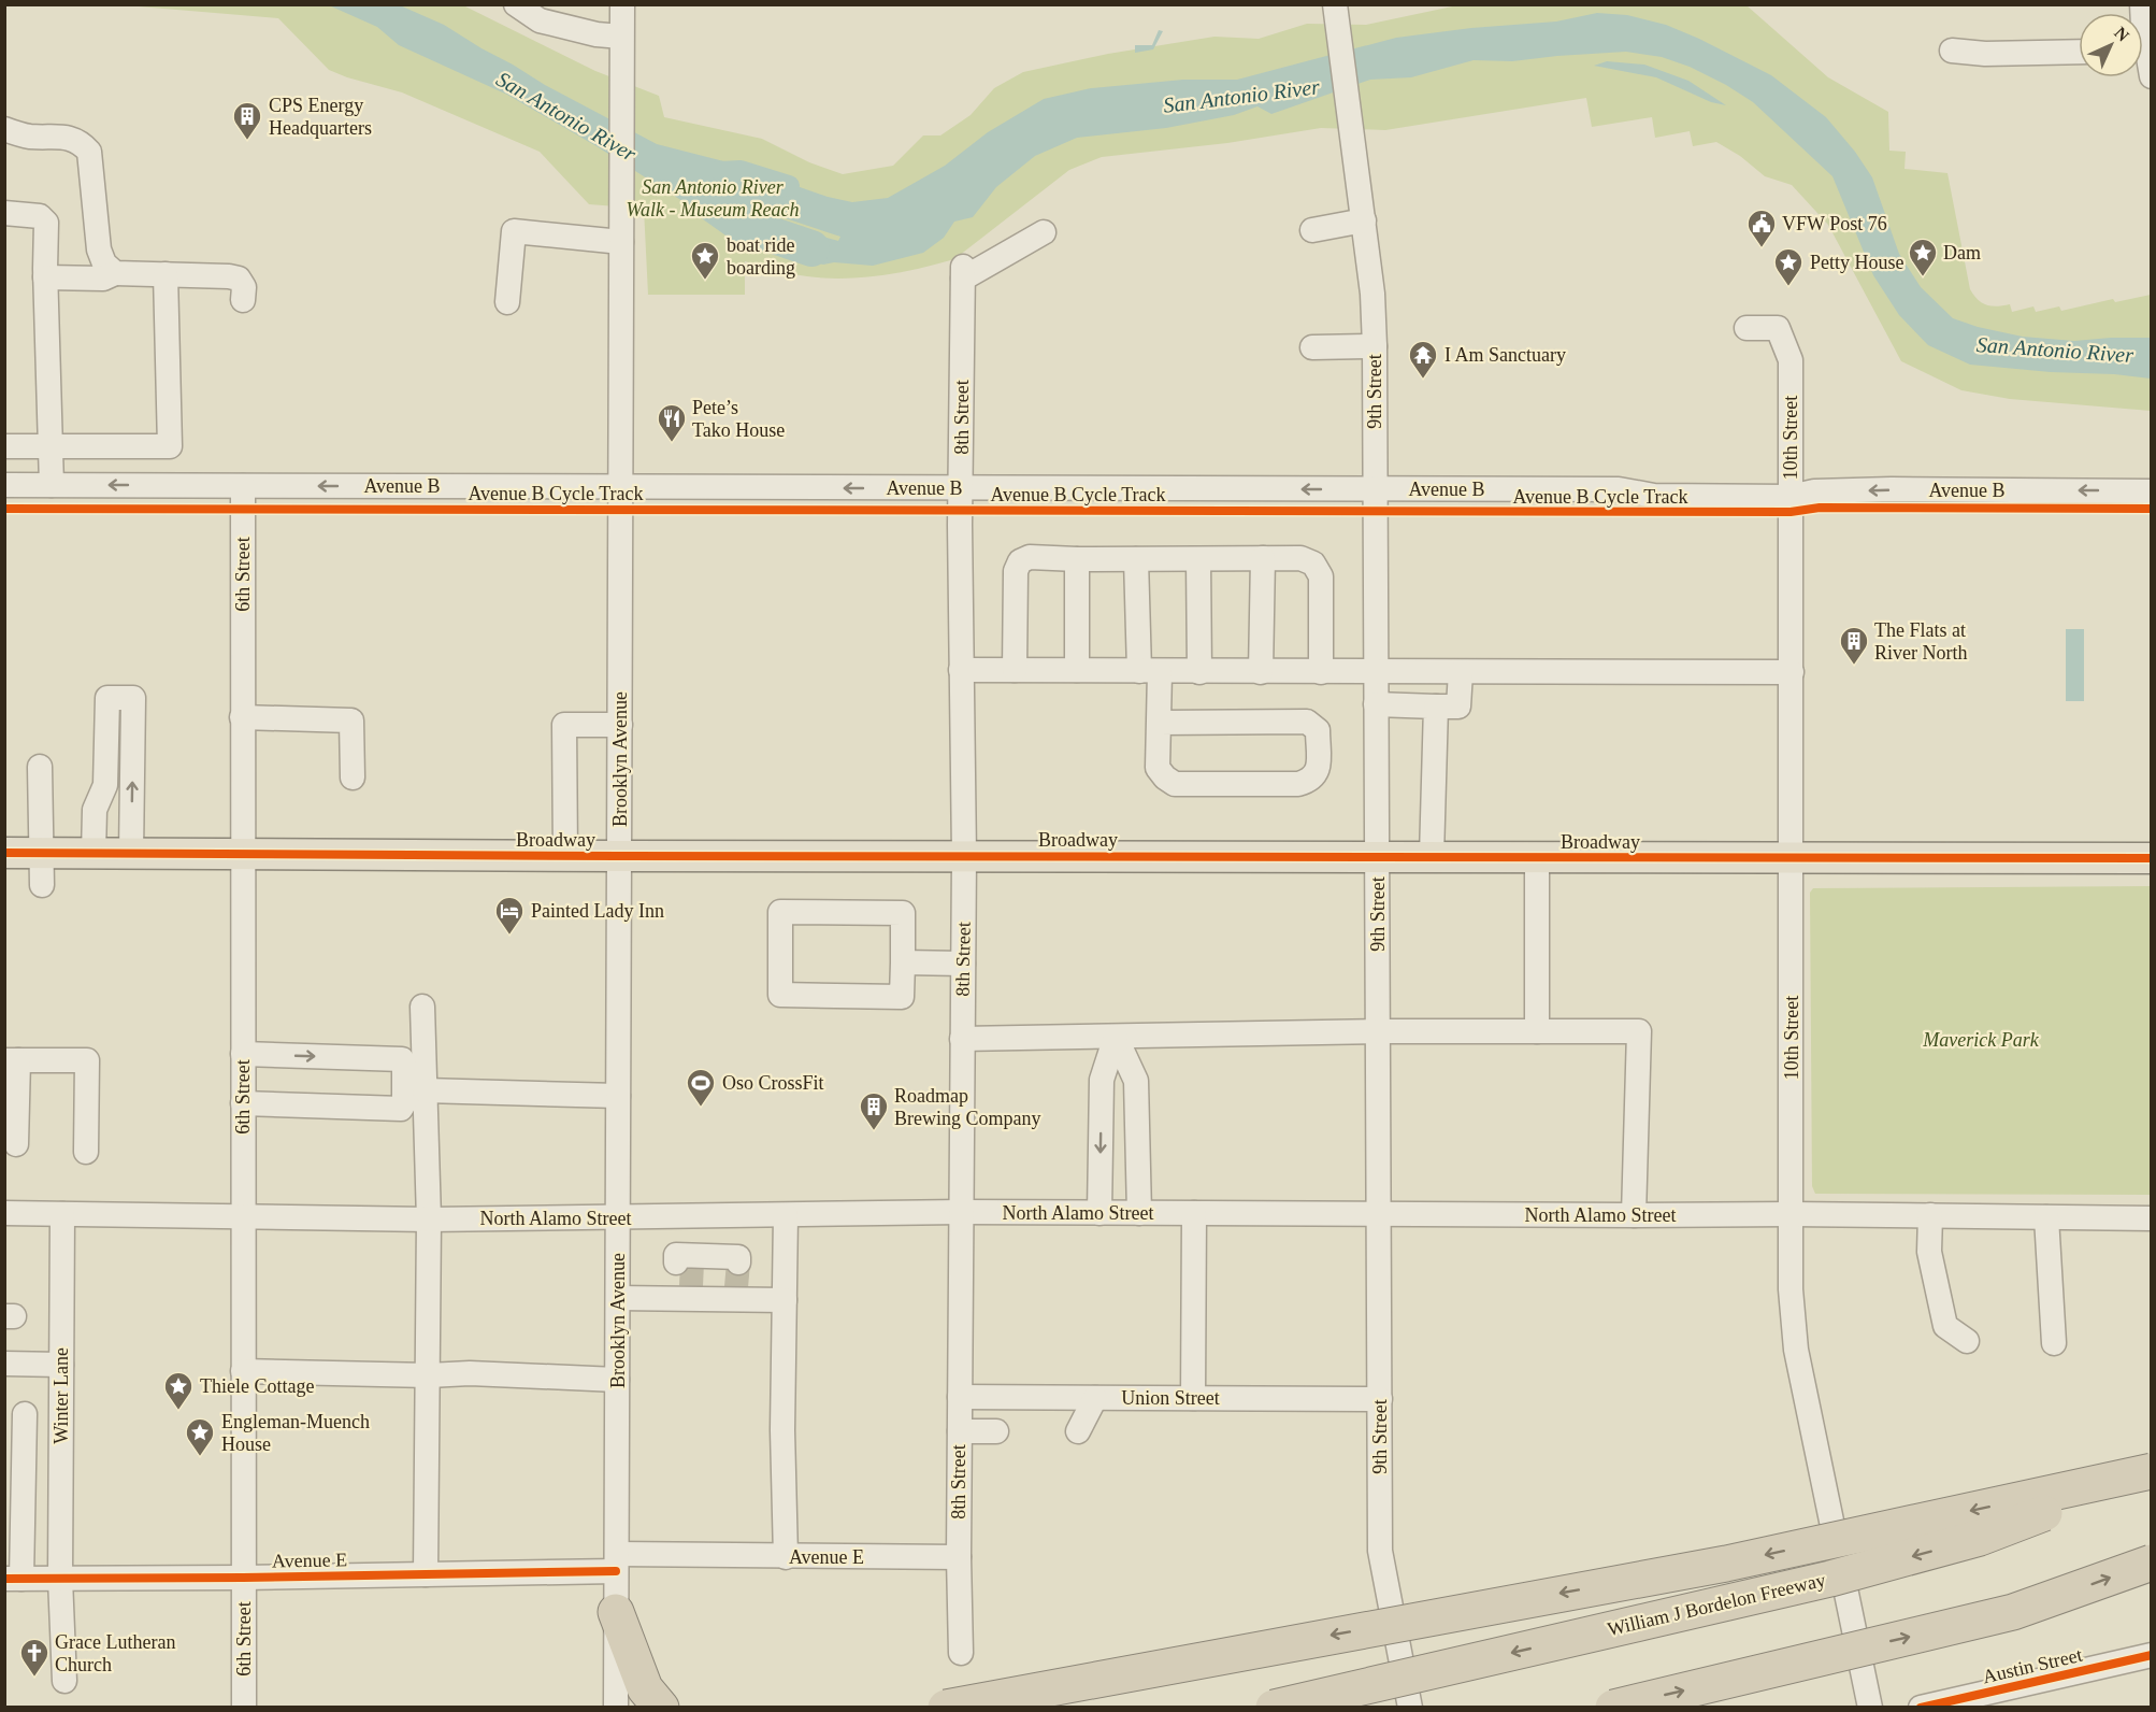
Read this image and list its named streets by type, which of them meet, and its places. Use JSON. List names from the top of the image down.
{
  "streets": {
    "highway": ["William J Bordelon Freeway"],
    "main road": ["Broadway"],
    "street": [
      "9th Street",
      "8th Street",
      "10th Street",
      "Avenue B",
      "6th Street",
      "Brooklyn Avenue",
      "North Alamo Street",
      "Winter Lane",
      "Union Street",
      "Avenue E",
      "Austin Street"
    ],
    "cycle path": ["Avenue B Cycle Track"]
  },
  "crossings": [
    ["9th Street", "Avenue B"],
    ["9th Street", "Broadway"],
    ["9th Street", "North Alamo Street"],
    ["9th Street", "Union Street"],
    ["8th Street", "Avenue B"],
    ["8th Street", "Broadway"],
    ["8th Street", "North Alamo Street"],
    ["8th Street", "Union Street"],
    ["8th Street", "Avenue E"],
    ["10th Street", "Avenue B"],
    ["10th Street", "Broadway"],
    ["10th Street", "North Alamo Street"],
    ["Avenue B", "6th Street"],
    ["Avenue B", "Brooklyn Avenue"],
    ["6th Street", "Broadway"],
    ["6th Street", "North Alamo Street"],
    ["6th Street", "Avenue E"],
    ["Brooklyn Avenue", "Broadway"],
    ["Brooklyn Avenue", "North Alamo Street"],
    ["Brooklyn Avenue", "Avenue E"],
    ["North Alamo Street", "Winter Lane"],
    ["Winter Lane", "Avenue E"]
  ],
  "water": ["San Antonio River"],
  "parks": ["San Antonio River Walk - Museum Reach", "Maverick Park"],
  "places": {
    "building": ["CPS Energy Headquarters", "The Flats at River North", "Roadmap Brewing Company"],
    "public building": ["VFW Post 76"],
    "place": [
      "Dam",
      "boat ride boarding",
      "Petty House",
      "Thiele Cottage",
      "Engleman-Muench House"
    ],
    "temple": ["I Am Sanctuary"],
    "restaurant": ["Pete’s Tako House"],
    "hotel": ["Painted Lady Inn"],
    "sports": ["Oso CrossFit"],
    "church": ["Grace Lutheran Church"]
  },
  "north": "top right"
}
